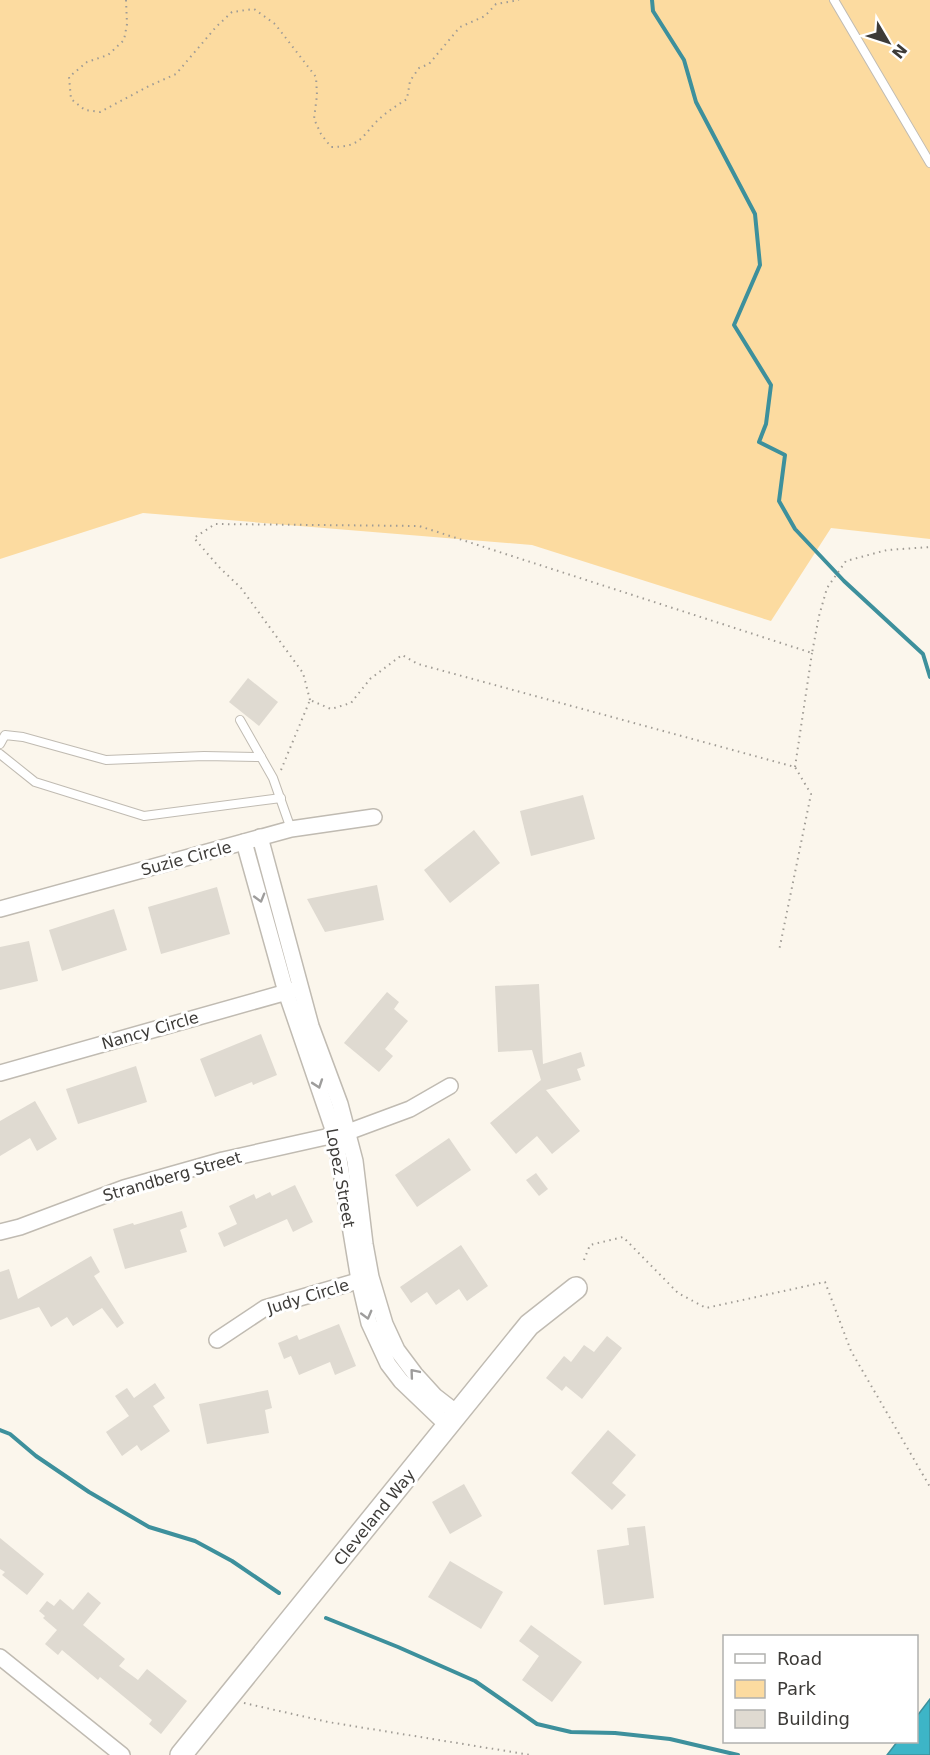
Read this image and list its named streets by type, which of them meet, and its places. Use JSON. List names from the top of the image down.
{
  "streets": {
    "street": [
      "Suzie Circle",
      "Nancy Circle",
      "Strandberg Street",
      "Lopez Street",
      "Judy Circle",
      "Cleveland Way"
    ]
  },
  "crossings": [
    ["Suzie Circle", "Lopez Street"],
    ["Nancy Circle", "Lopez Street"],
    ["Strandberg Street", "Lopez Street"],
    ["Lopez Street", "Judy Circle"],
    ["Lopez Street", "Cleveland Way"]
  ],
  "legend": ["Road", "Park", "Building"],
  "north": "bottom right"
}
